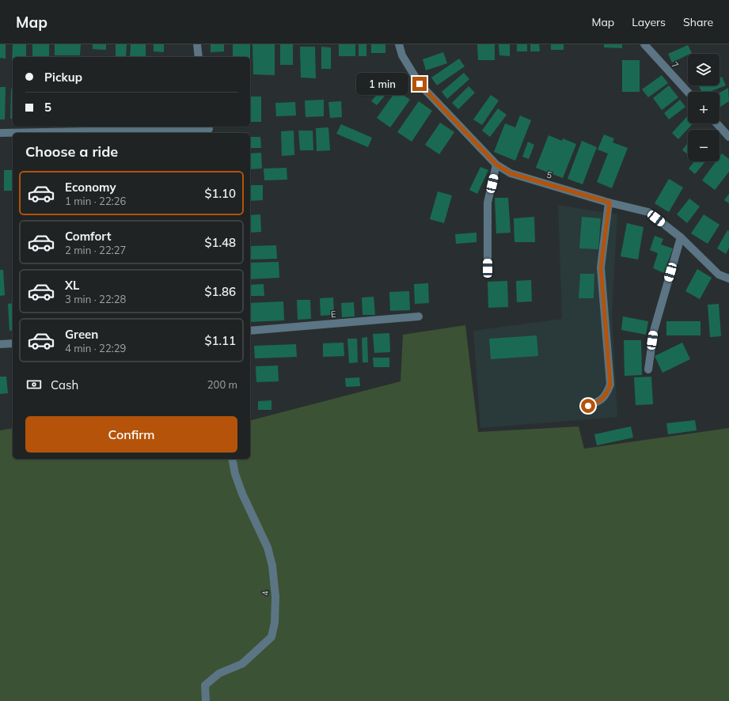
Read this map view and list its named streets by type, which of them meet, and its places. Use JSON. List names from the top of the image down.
{
  "streets": {
    "street": [
      "7",
      "5",
      "E",
      "4"
    ]
  },
  "page": {
    "header": "Map",
    "nav": ["Map", "Layers", "Share"],
    "map_buttons": ["+", "−"],
    "banner": ["Pickup", "5"],
    "bubble": "1 min",
    "heading": "Choose a ride",
    "list": [
      {
        "name": "Economy",
        "note": "1 min · 22:26",
        "value": "$1.10"
      },
      {
        "name": "Comfort",
        "note": "2 min · 22:27",
        "value": "$1.48"
      },
      {
        "name": "XL",
        "note": "3 min · 22:28",
        "value": "$1.86"
      },
      {
        "name": "Green",
        "note": "4 min · 22:29",
        "value": "$1.11"
      }
    ],
    "pay": ["Cash", "200 m"],
    "buttons": "Confirm"
  }
}
